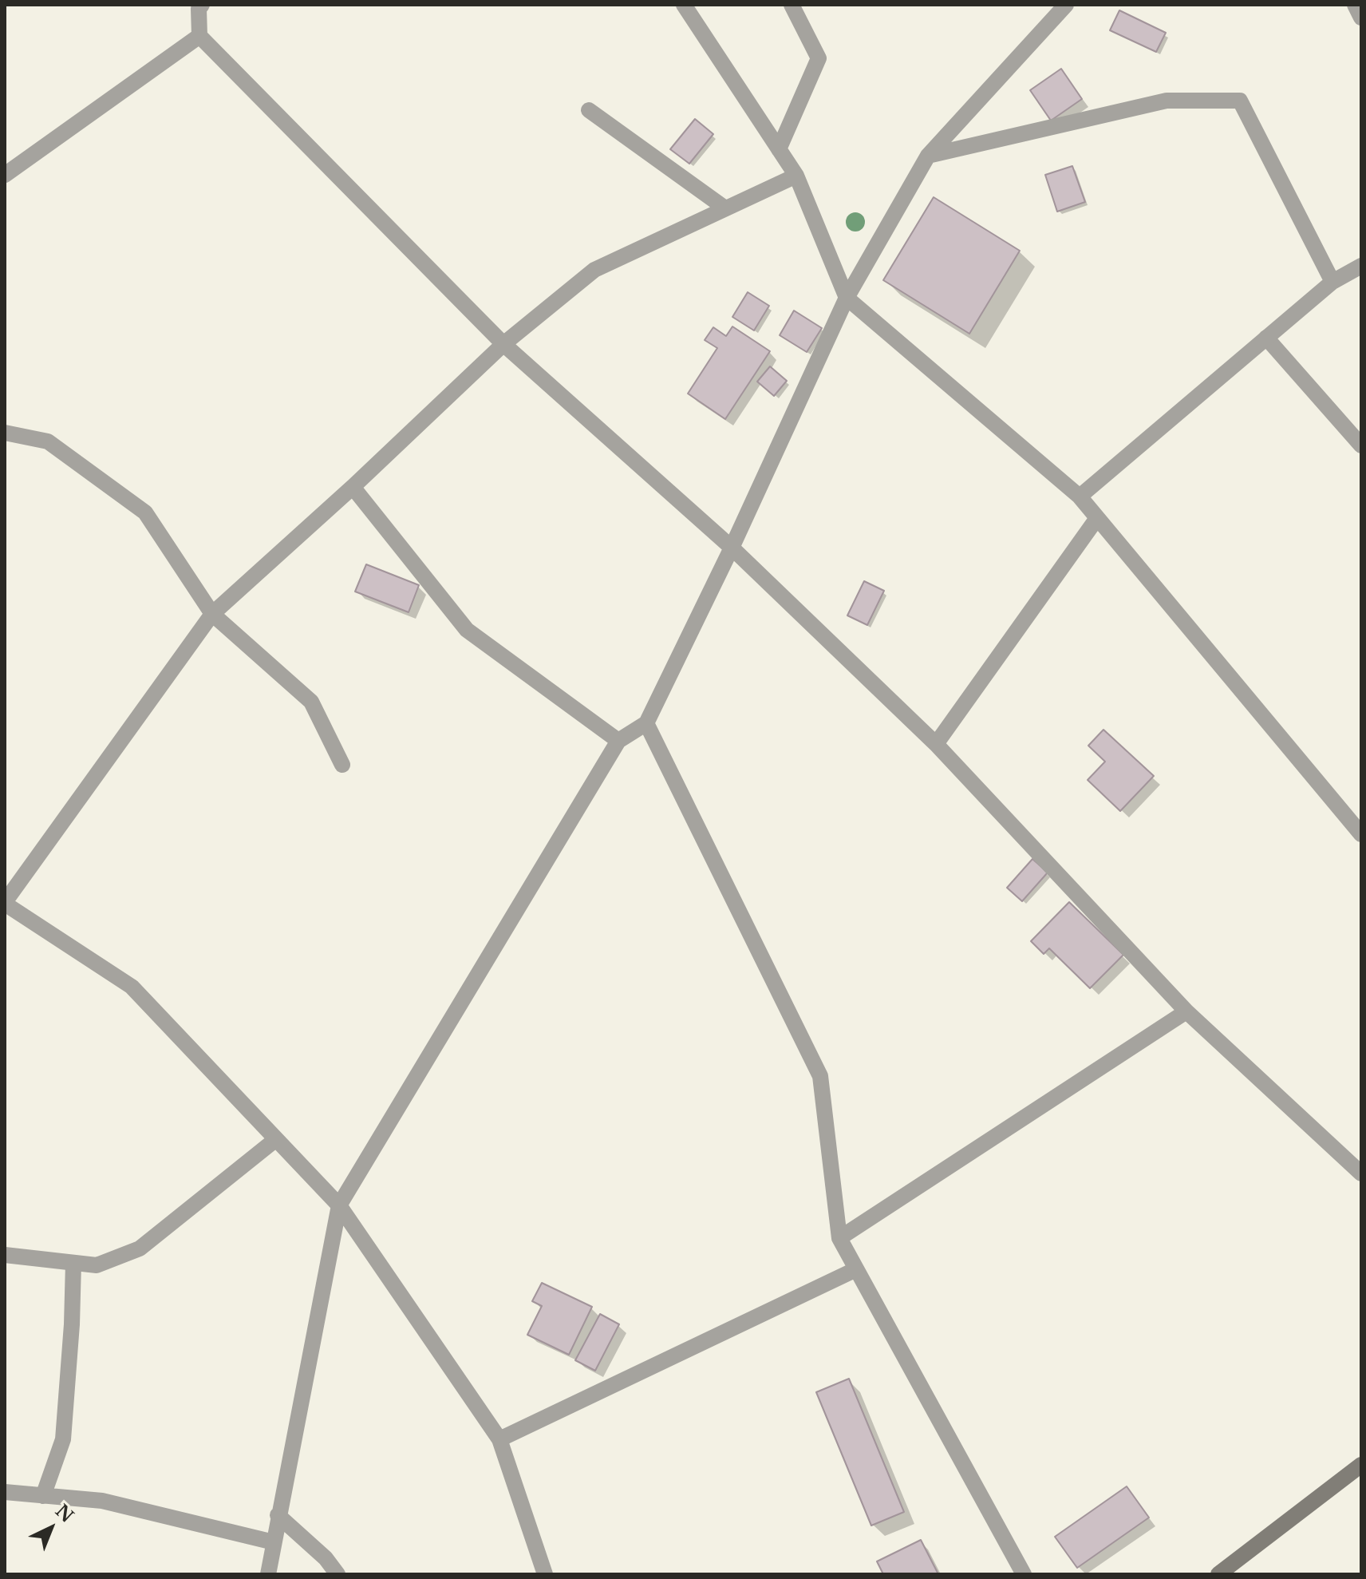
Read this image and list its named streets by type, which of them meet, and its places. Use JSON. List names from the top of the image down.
{
  "north": "top right"
}
